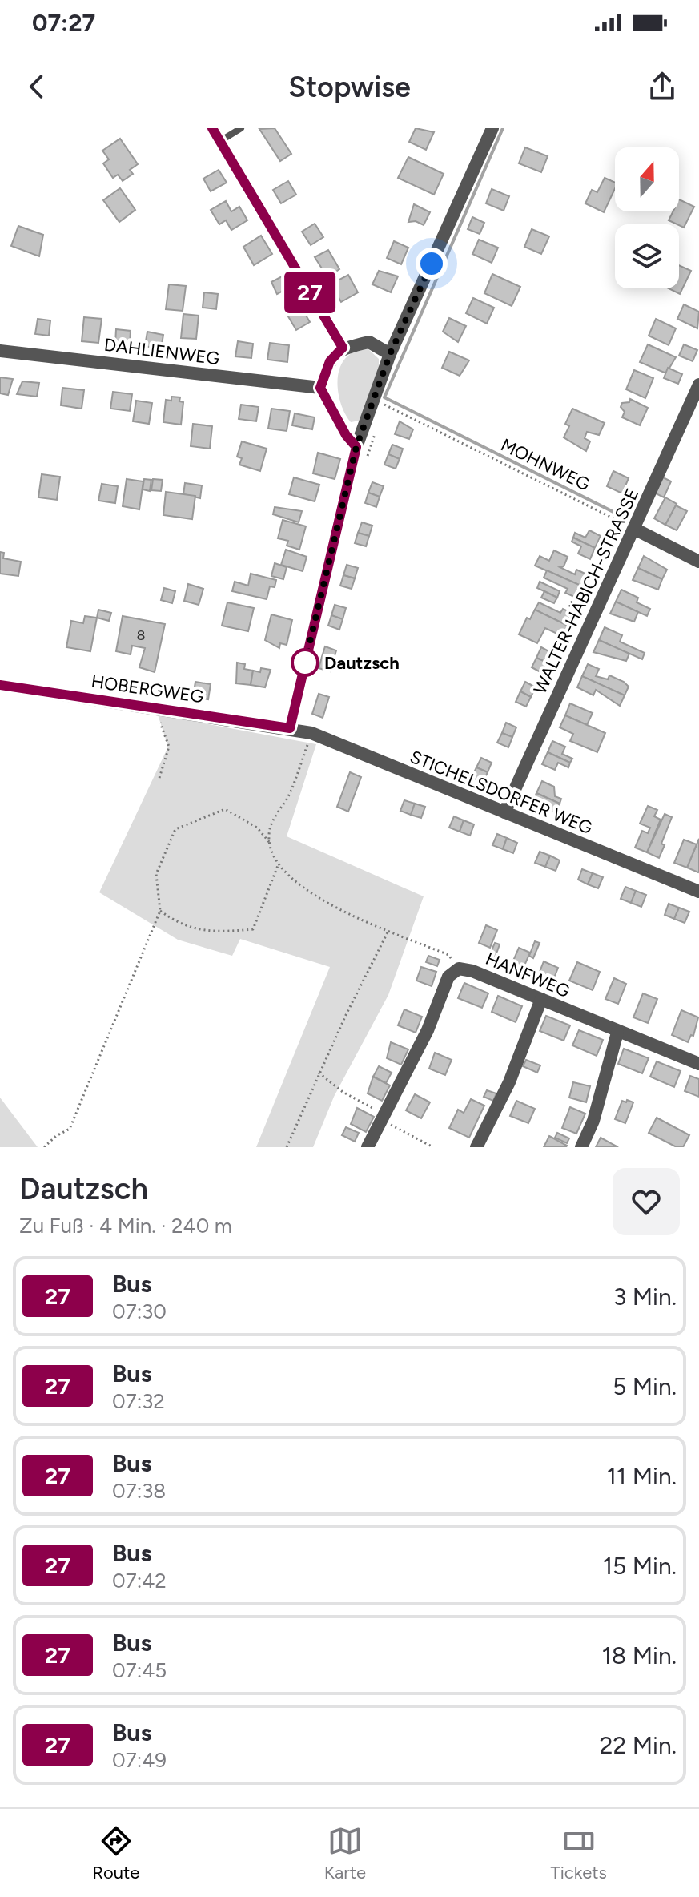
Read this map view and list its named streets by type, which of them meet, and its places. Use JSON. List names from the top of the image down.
{
  "streets": {
    "street": [
      "DAHLIENWEG",
      "WALTER-HÄBICH-STRASSE",
      "HOBERGWEG",
      "STICHELSDORFER WEG",
      "HANFWEG"
    ],
    "path": ["MOHNWEG"]
  },
  "crossings": [
    ["MOHNWEG", "WALTER-HÄBICH-STRASSE"],
    ["WALTER-HÄBICH-STRASSE", "STICHELSDORFER WEG"],
    ["HOBERGWEG", "STICHELSDORFER WEG"]
  ],
  "places": ["Dautzsch"],
  "lines": ["bus line 27"],
  "house_numbers": ["8"],
  "north": "top",
  "page": {
    "status": "07:27",
    "header": "Stopwise",
    "on_map": "27",
    "heading": ["Dautzsch", "Zu Fuß · 4 Min. · 240 m"],
    "list": [
      {
        "mark": "27",
        "name": "Bus",
        "note": "07:30",
        "value": "3 Min."
      },
      {
        "mark": "27",
        "name": "Bus",
        "note": "07:32",
        "value": "5 Min."
      },
      {
        "mark": "27",
        "name": "Bus",
        "note": "07:38",
        "value": "11 Min."
      },
      {
        "mark": "27",
        "name": "Bus",
        "note": "07:42",
        "value": "15 Min."
      },
      {
        "mark": "27",
        "name": "Bus",
        "note": "07:45",
        "value": "18 Min."
      },
      {
        "mark": "27",
        "name": "Bus",
        "note": "07:49",
        "value": "22 Min."
      }
    ],
    "tabs": ["Route", "Karte", "Tickets"]
  }
}
